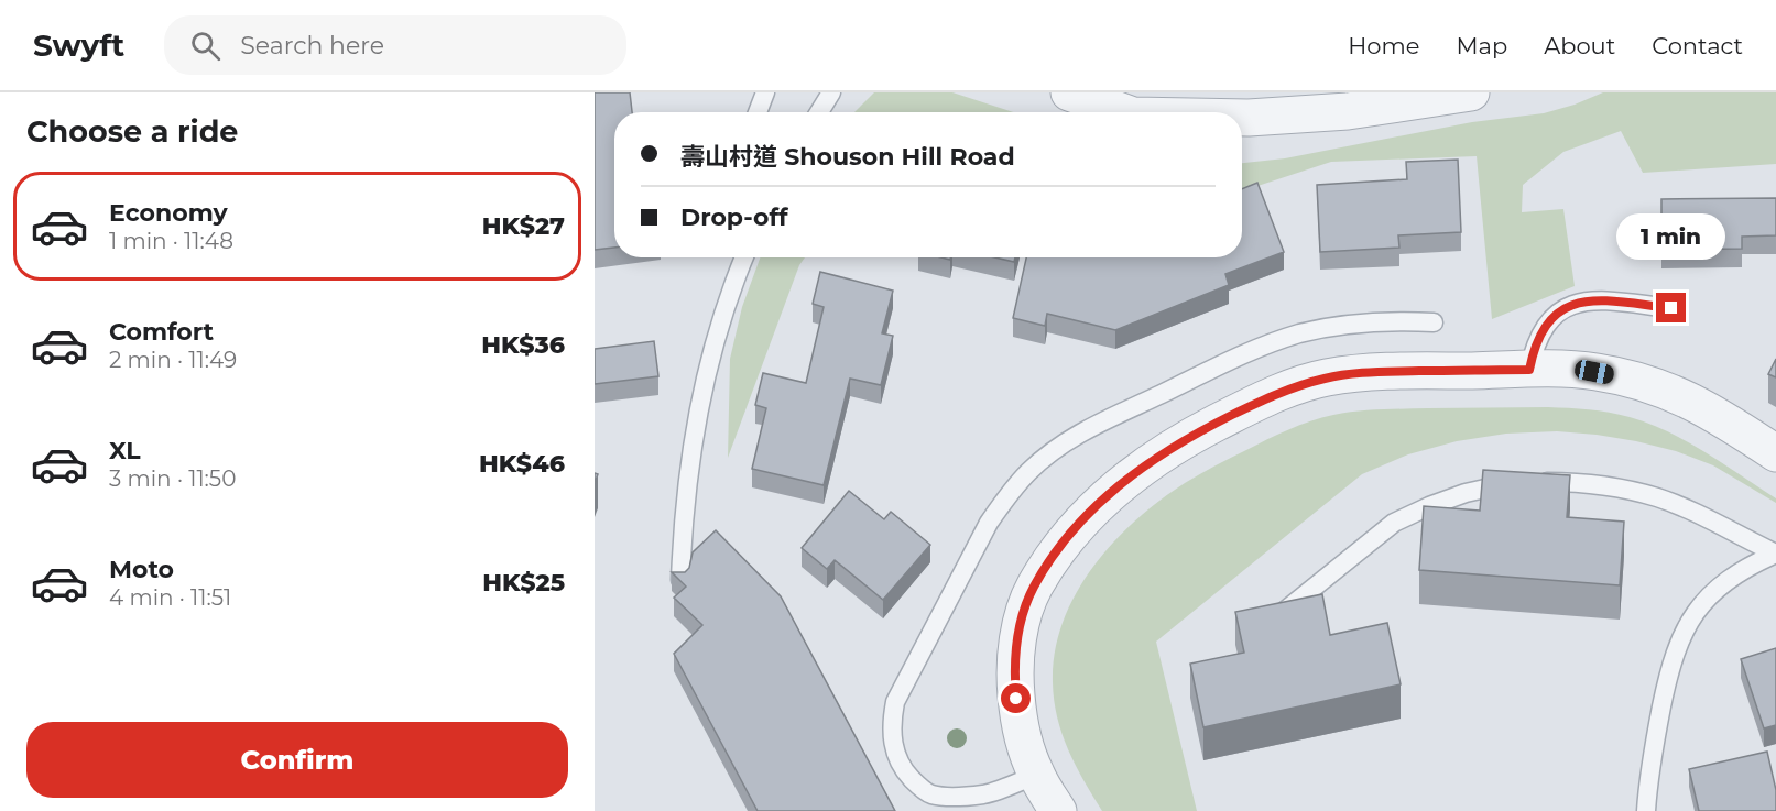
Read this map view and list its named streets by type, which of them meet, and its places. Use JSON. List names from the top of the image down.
{
  "page": {
    "header": "Swyft",
    "search": "Search here",
    "nav": [
      "Home",
      "Map",
      "About",
      "Contact"
    ],
    "heading": "Choose a ride",
    "banner": ["壽山村道 Shouson Hill Road", "Drop-off"],
    "list": [
      {
        "name": "Economy",
        "note": "1 min · 11:48",
        "value": "HK$27"
      },
      {
        "name": "Comfort",
        "note": "2 min · 11:49",
        "value": "HK$36"
      },
      {
        "name": "XL",
        "note": "3 min · 11:50",
        "value": "HK$46"
      },
      {
        "name": "Moto",
        "note": "4 min · 11:51",
        "value": "HK$25"
      }
    ],
    "bubble": "1 min",
    "buttons": "Confirm"
  }
}
